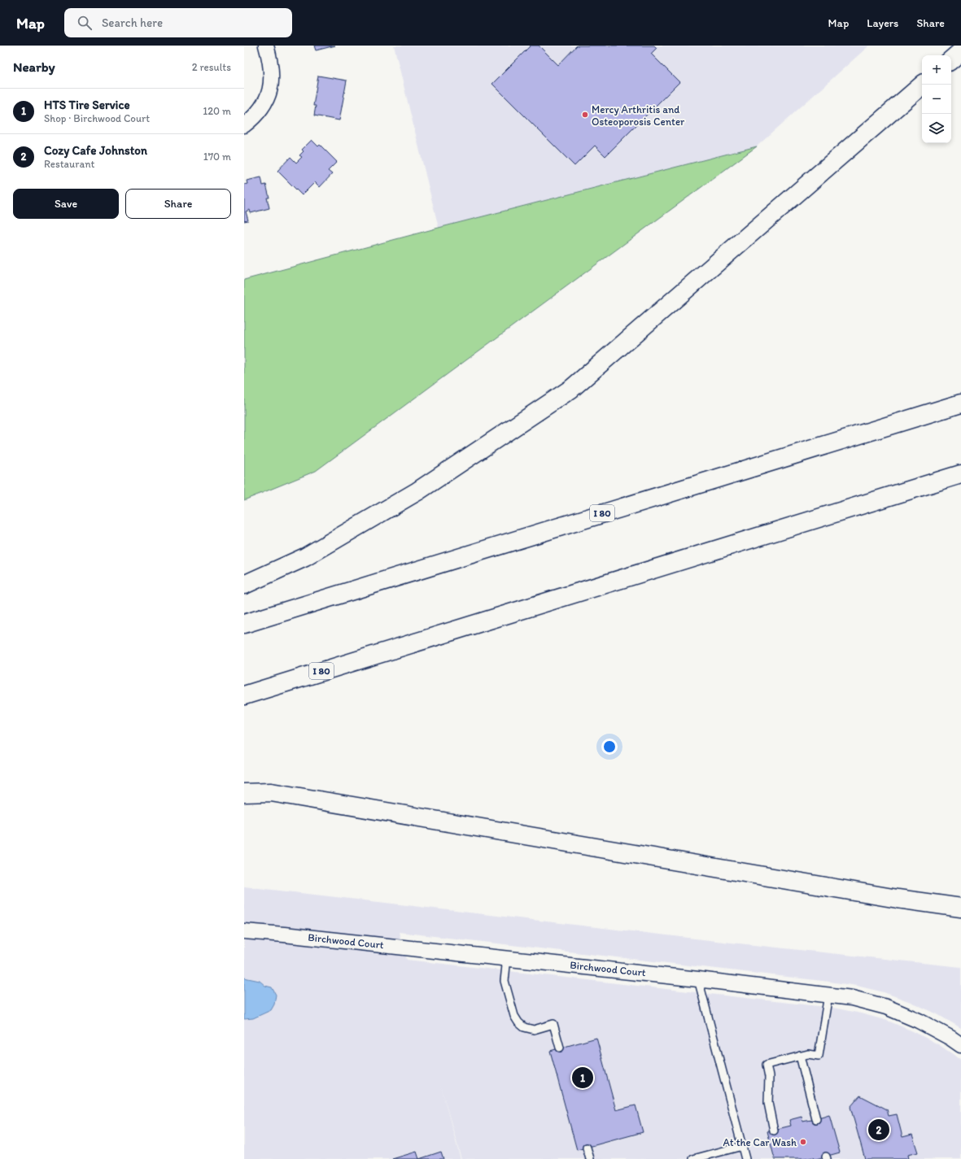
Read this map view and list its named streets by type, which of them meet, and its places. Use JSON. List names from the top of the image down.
{
  "streets": {
    "highway": ["I 80"],
    "street": ["Birchwood Court"]
  },
  "places": ["Mercy Arthritis and Osteoporosis Center", "At the Car Wash"],
  "page": {
    "header": "Map",
    "search": "Search here",
    "nav": ["Map", "Layers", "Share"],
    "heading": ["Nearby", "2 results"],
    "map_buttons": ["+", "−"],
    "list": [
      {
        "mark": "1",
        "name": "HTS Tire Service",
        "note": "Shop · Birchwood Court",
        "value": "120 m"
      },
      {
        "mark": "2",
        "name": "Cozy Cafe Johnston",
        "note": "Restaurant",
        "value": "170 m"
      }
    ],
    "buttons": ["Save", "Share"],
    "pins": ["1", "2"]
  }
}
